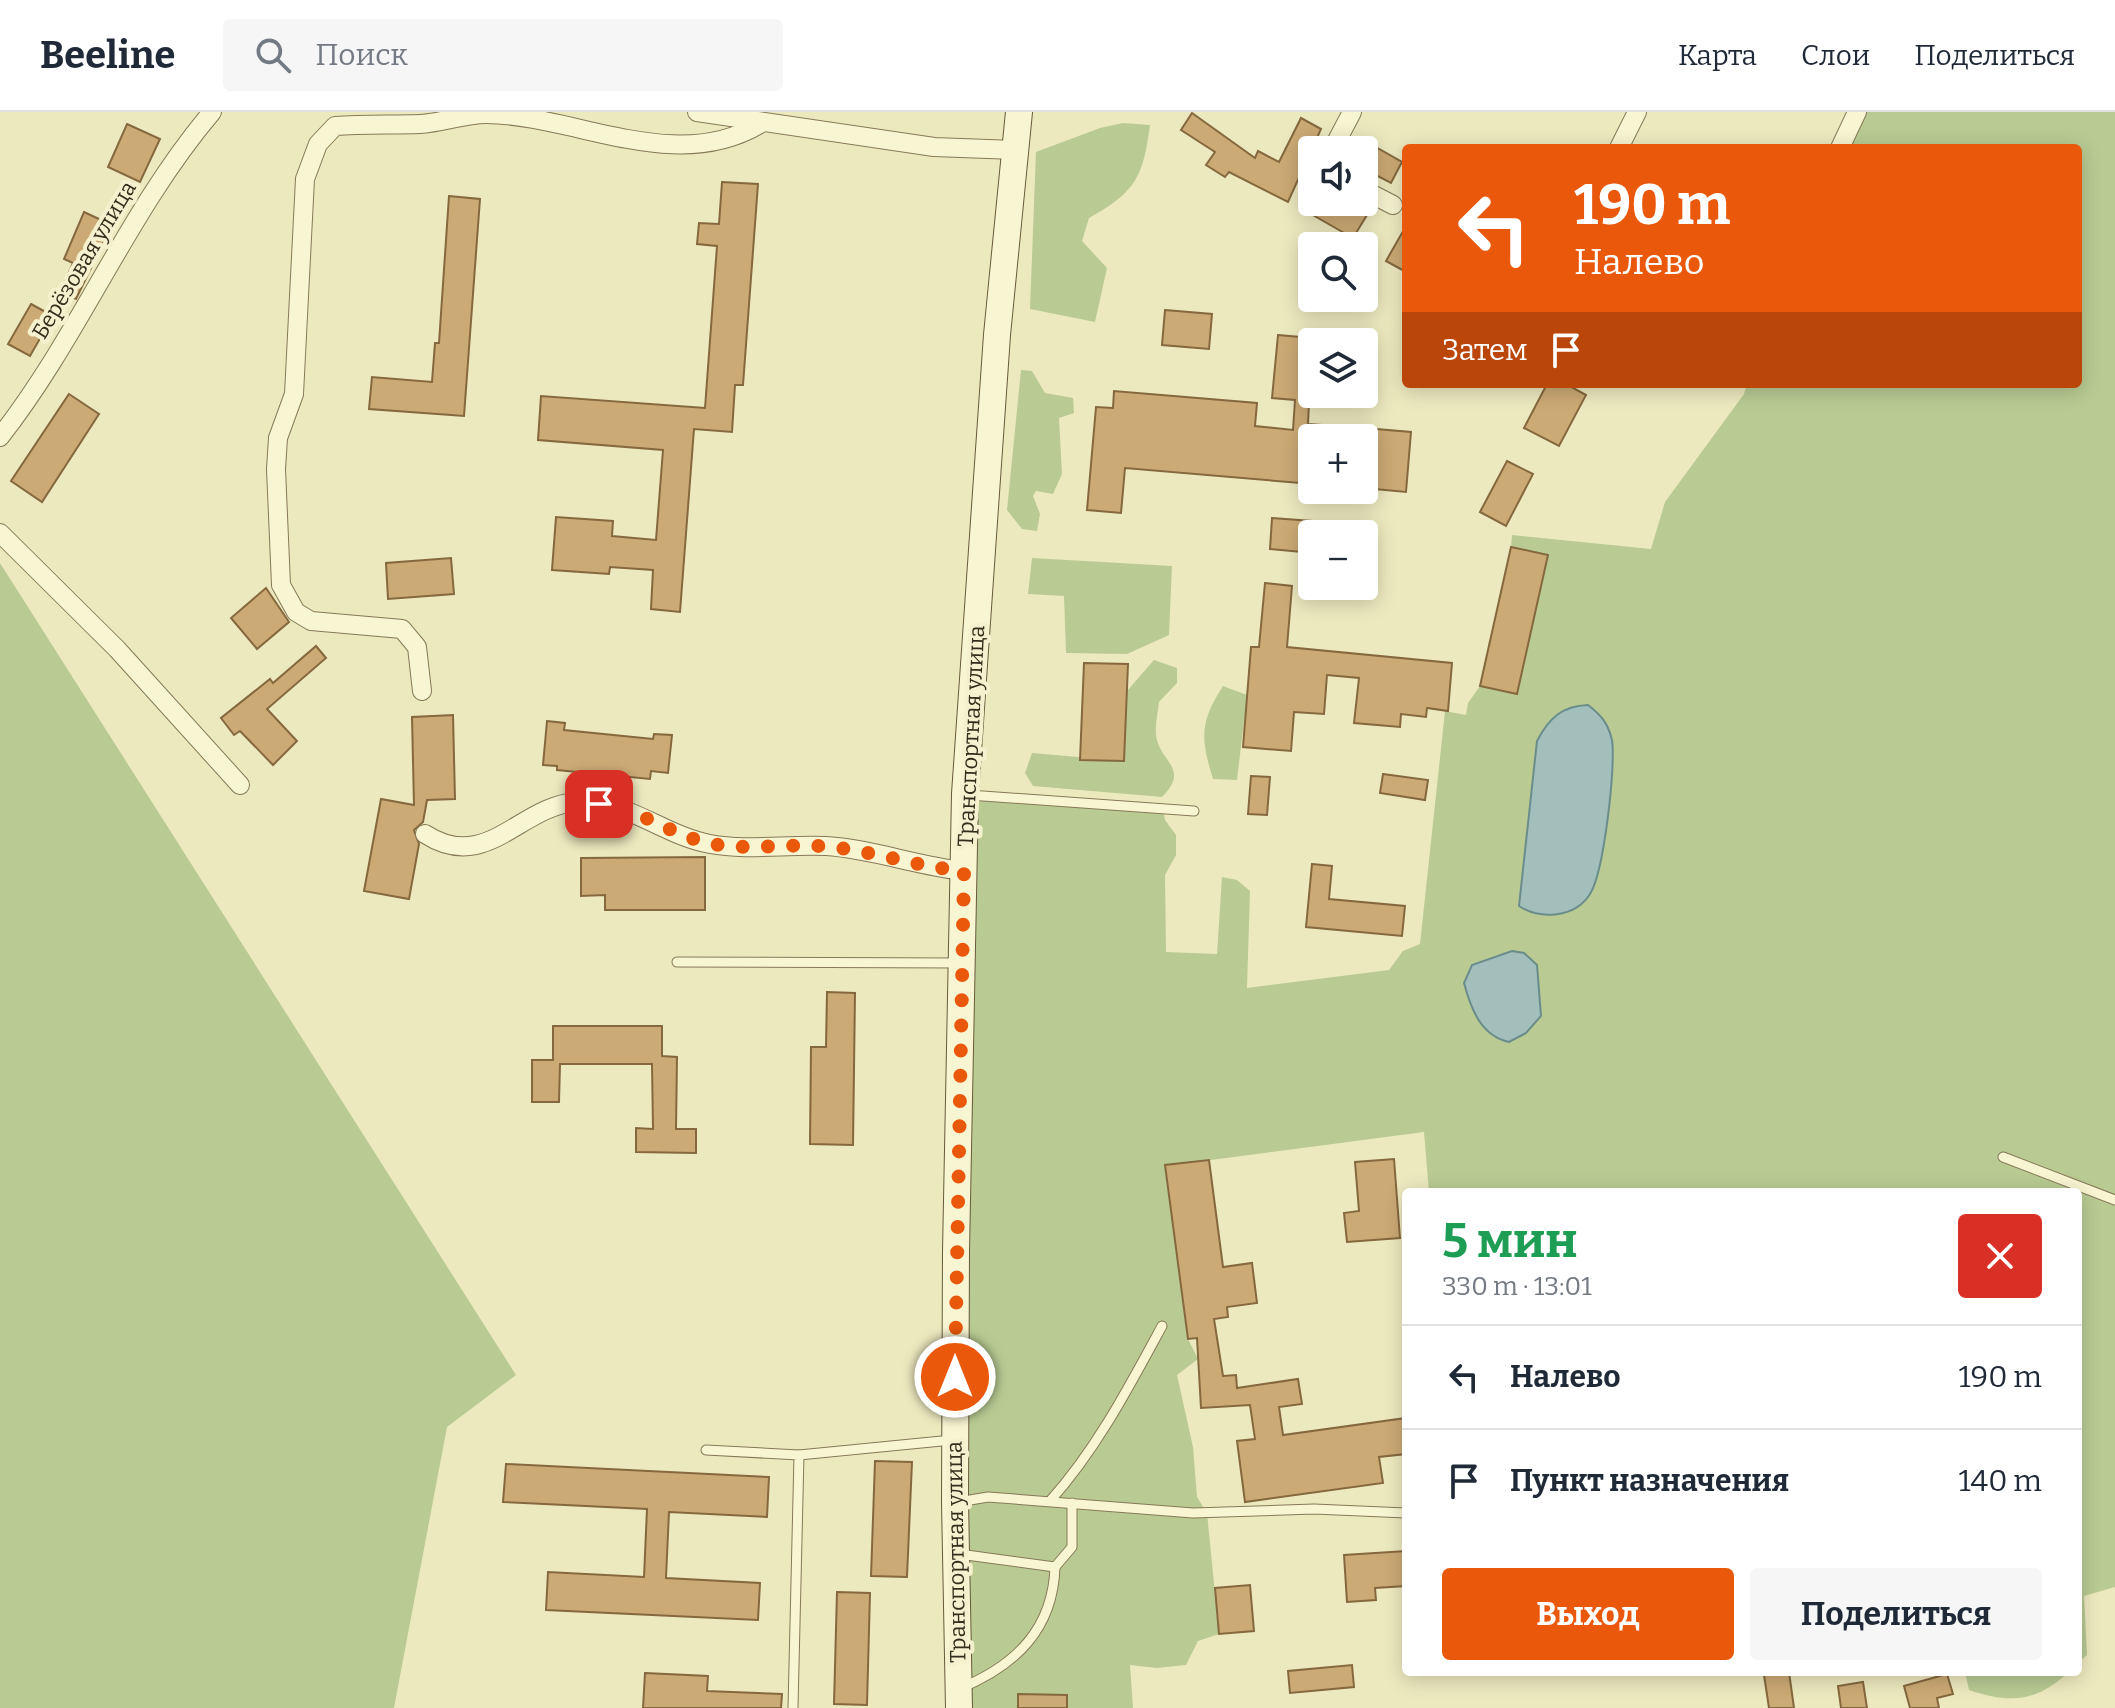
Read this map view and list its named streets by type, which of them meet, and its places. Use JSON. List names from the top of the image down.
{
  "streets": {
    "main road": ["Транспортная улица"],
    "street": ["Берёзовая улица"]
  },
  "page": {
    "header": "Beeline",
    "search": "Поиск",
    "nav": ["Карта", "Слои", "Поделиться"],
    "map_buttons": ["+", "−"],
    "turn": ["190 m", "Налево"],
    "then": "Затем",
    "heading": ["5 мин", "330 m · 13:01"],
    "list": [
      {
        "name": "Налево",
        "value": "190 m"
      },
      {
        "name": "Пункт назначения",
        "value": "140 m"
      }
    ],
    "buttons": ["Выход", "Поделиться"]
  }
}
